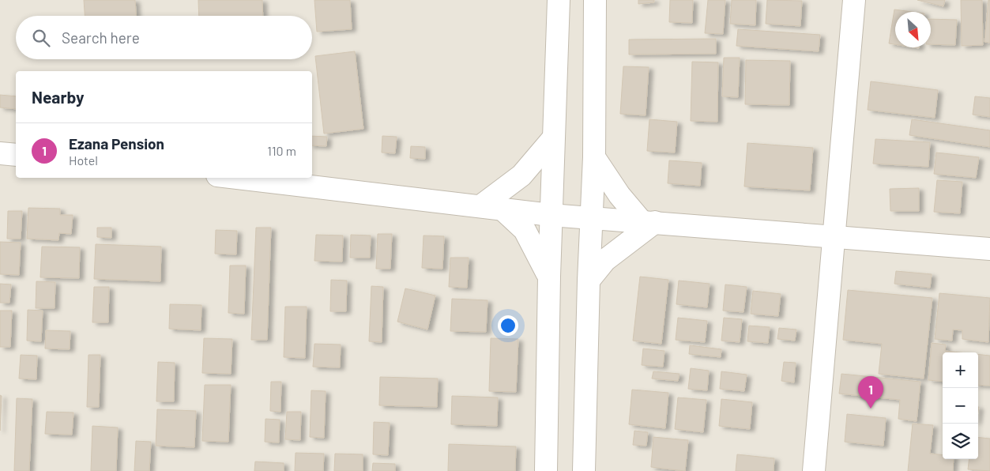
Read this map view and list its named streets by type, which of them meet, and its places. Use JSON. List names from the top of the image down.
{
  "north": "bottom right",
  "page": {
    "search": "Search here",
    "heading": "Nearby",
    "list": [
      {
        "mark": "1",
        "name": "Ezana Pension",
        "note": "Hotel",
        "value": "110 m"
      }
    ],
    "map_buttons": ["+", "−"],
    "pins": "1"
  }
}
